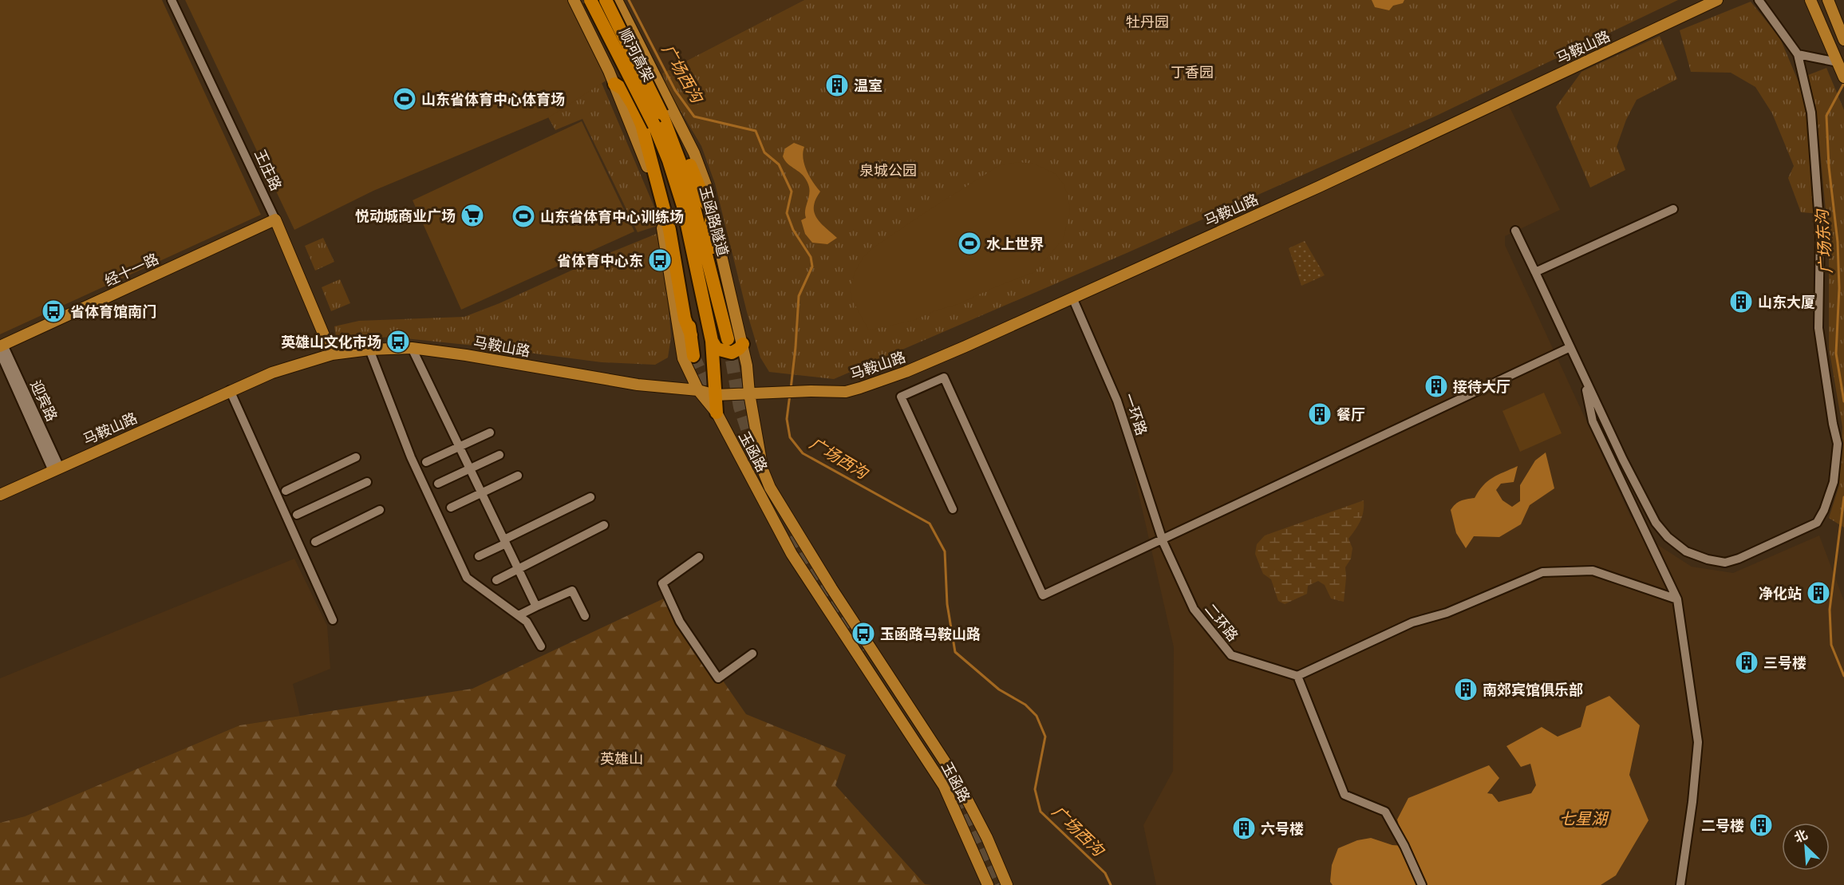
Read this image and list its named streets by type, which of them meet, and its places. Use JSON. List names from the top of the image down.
{
  "streets": {
    "highway": ["顺河高架", "玉函路隧道"],
    "main road": [
      "马鞍山路",
      "王庄路",
      "经十一路",
      "玉函路"
    ],
    "street": ["迎宾路", "一环路", "二环路"]
  },
  "crossings": [
    ["马鞍山路", "王庄路"],
    ["马鞍山路", "迎宾路"],
    ["马鞍山路", "一环路"],
    ["马鞍山路", "玉函路"],
    ["顺河高架", "玉函路隧道"],
    ["王庄路", "经十一路"],
    ["经十一路", "迎宾路"],
    ["一环路", "二环路"]
  ],
  "water": ["广场西沟", "广场东沟", "七星湖"],
  "parks": [
    "牡丹园",
    "丁香园",
    "泉城公园",
    "英雄山"
  ],
  "places": {
    "building": [
      "温室",
      "山东大厦",
      "接待大厅",
      "餐厅",
      "净化站",
      "三号楼",
      "南郊宾馆俱乐部",
      "二号楼",
      "六号楼"
    ],
    "sports": ["山东省体育中心体育场", "山东省体育中心训练场", "水上世界"],
    "supermarket": ["悦动城商业广场"],
    "bus stop": [
      "省体育中心东",
      "省体育馆南门",
      "英雄山文化市场",
      "玉函路马鞍山路"
    ]
  },
  "north": "top left"
}
